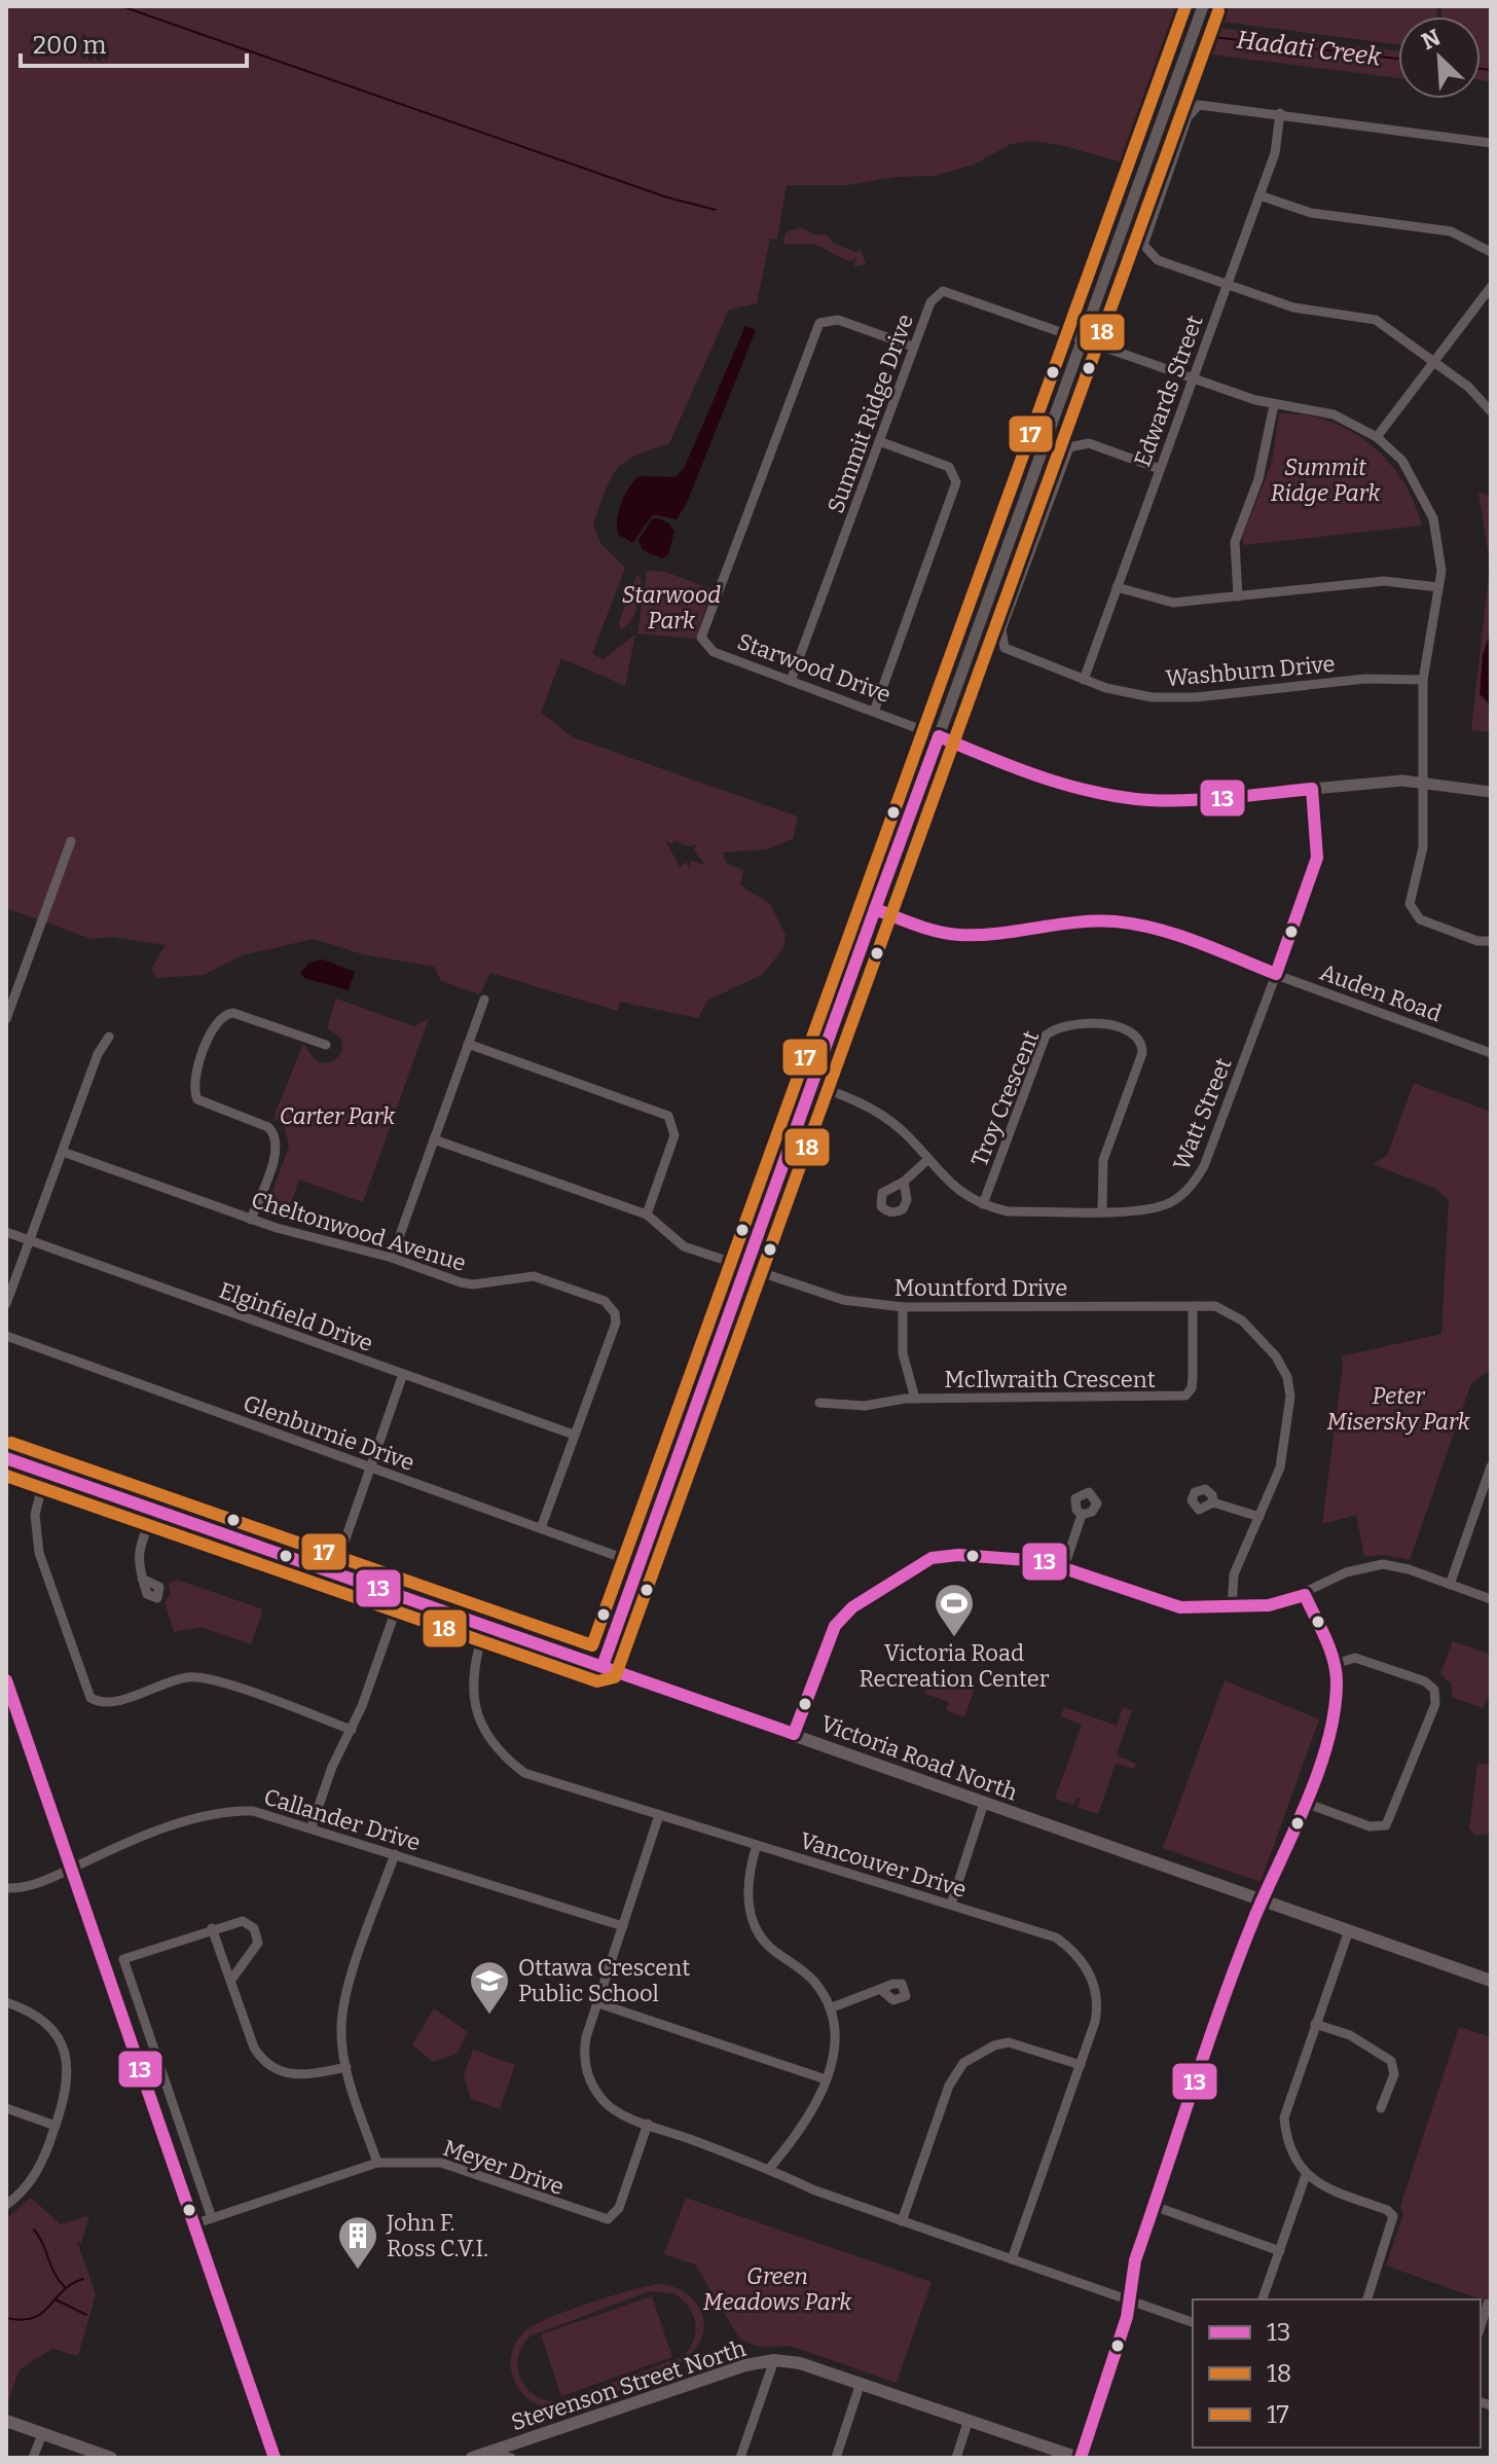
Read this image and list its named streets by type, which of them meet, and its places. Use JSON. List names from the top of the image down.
{
  "streets": {
    "main road": ["Victoria Road North", "Stevenson Street North"],
    "street": [
      "Edwards Street",
      "Summit Ridge Drive",
      "Starwood Drive",
      "Washburn Drive",
      "Auden Road",
      "Troy Crescent",
      "Watt Street",
      "Cheltonwood Avenue",
      "Mountford Drive",
      "Elginfield Drive",
      "McIlwraith Crescent",
      "Glenburnie Drive",
      "Callander Drive",
      "Vancouver Drive",
      "Meyer Drive"
    ]
  },
  "crossings": [
    ["Edwards Street", "Summit Ridge Drive"],
    ["Edwards Street", "Washburn Drive"],
    ["Summit Ridge Drive", "Starwood Drive"],
    ["Summit Ridge Drive", "Washburn Drive"],
    ["Starwood Drive", "Watt Street"],
    ["Auden Road", "Watt Street"],
    ["Troy Crescent", "Watt Street"],
    ["Cheltonwood Avenue", "Elginfield Drive"],
    ["Cheltonwood Avenue", "Glenburnie Drive"],
    ["Mountford Drive", "McIlwraith Crescent"],
    ["Victoria Road North", "Vancouver Drive"]
  ],
  "water": ["Hadati Creek"],
  "parks": [
    "Summit Ridge Park",
    "Starwood Park",
    "Carter Park",
    "Peter Misersky Park",
    "Green Meadows Park"
  ],
  "places": {
    "sports": ["Victoria Road Recreation Center"],
    "school or university": ["Ottawa Crescent Public School"],
    "building": ["John F. Ross C.V.I."]
  },
  "lines": ["transit line 17", "transit line 18", "transit line 13"],
  "legend": ["13", "18", "17"],
  "scale_bar": "200 m",
  "north": "top left"
}
